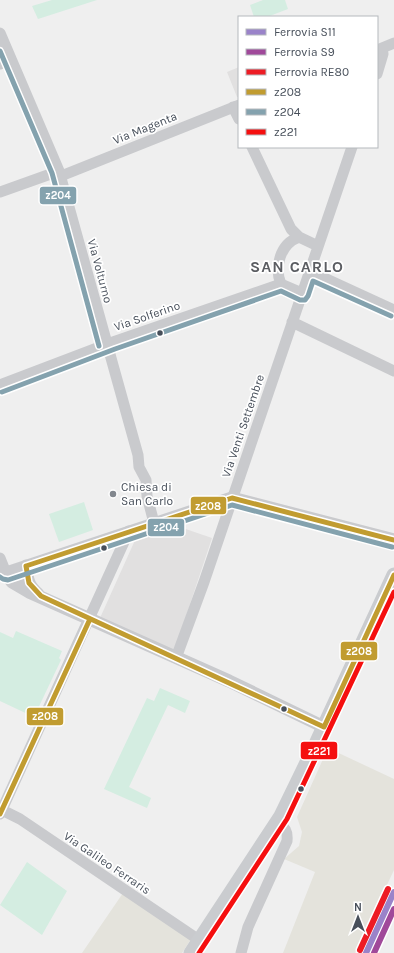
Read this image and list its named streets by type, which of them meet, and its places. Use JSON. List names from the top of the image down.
{
  "streets": {
    "street": [
      "Via Magenta",
      "Via Volturno",
      "Via Solferino",
      "Via Venti Settembre",
      "Via Galileo Ferraris"
    ]
  },
  "crossings": [
    ["Via Magenta", "Via Volturno"],
    ["Via Volturno", "Via Solferino"]
  ],
  "districts": ["SAN CARLO"],
  "places": ["Chiesa di San Carlo"],
  "lines": [
    "transit line z204",
    "transit line z208",
    "transit line z221",
    "rail line RE80",
    "rail line S11",
    "rail line S9"
  ],
  "legend": [
    "Ferrovia S11",
    "Ferrovia S9",
    "Ferrovia RE80",
    "z208",
    "z204",
    "z221"
  ],
  "north": "top"
}
